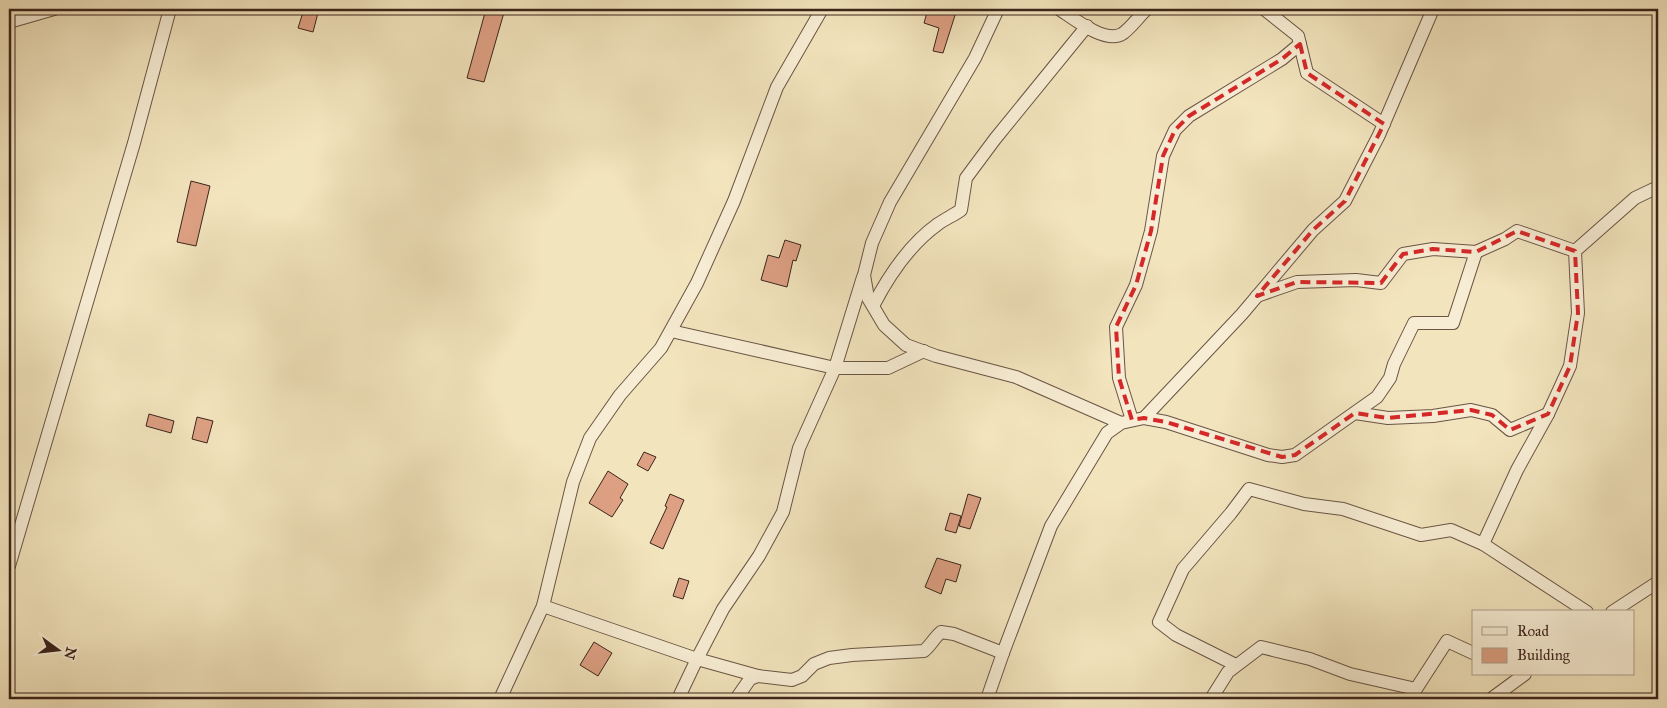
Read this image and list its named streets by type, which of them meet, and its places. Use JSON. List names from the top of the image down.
{
  "legend": ["Road", "Building"],
  "north": "right"
}
